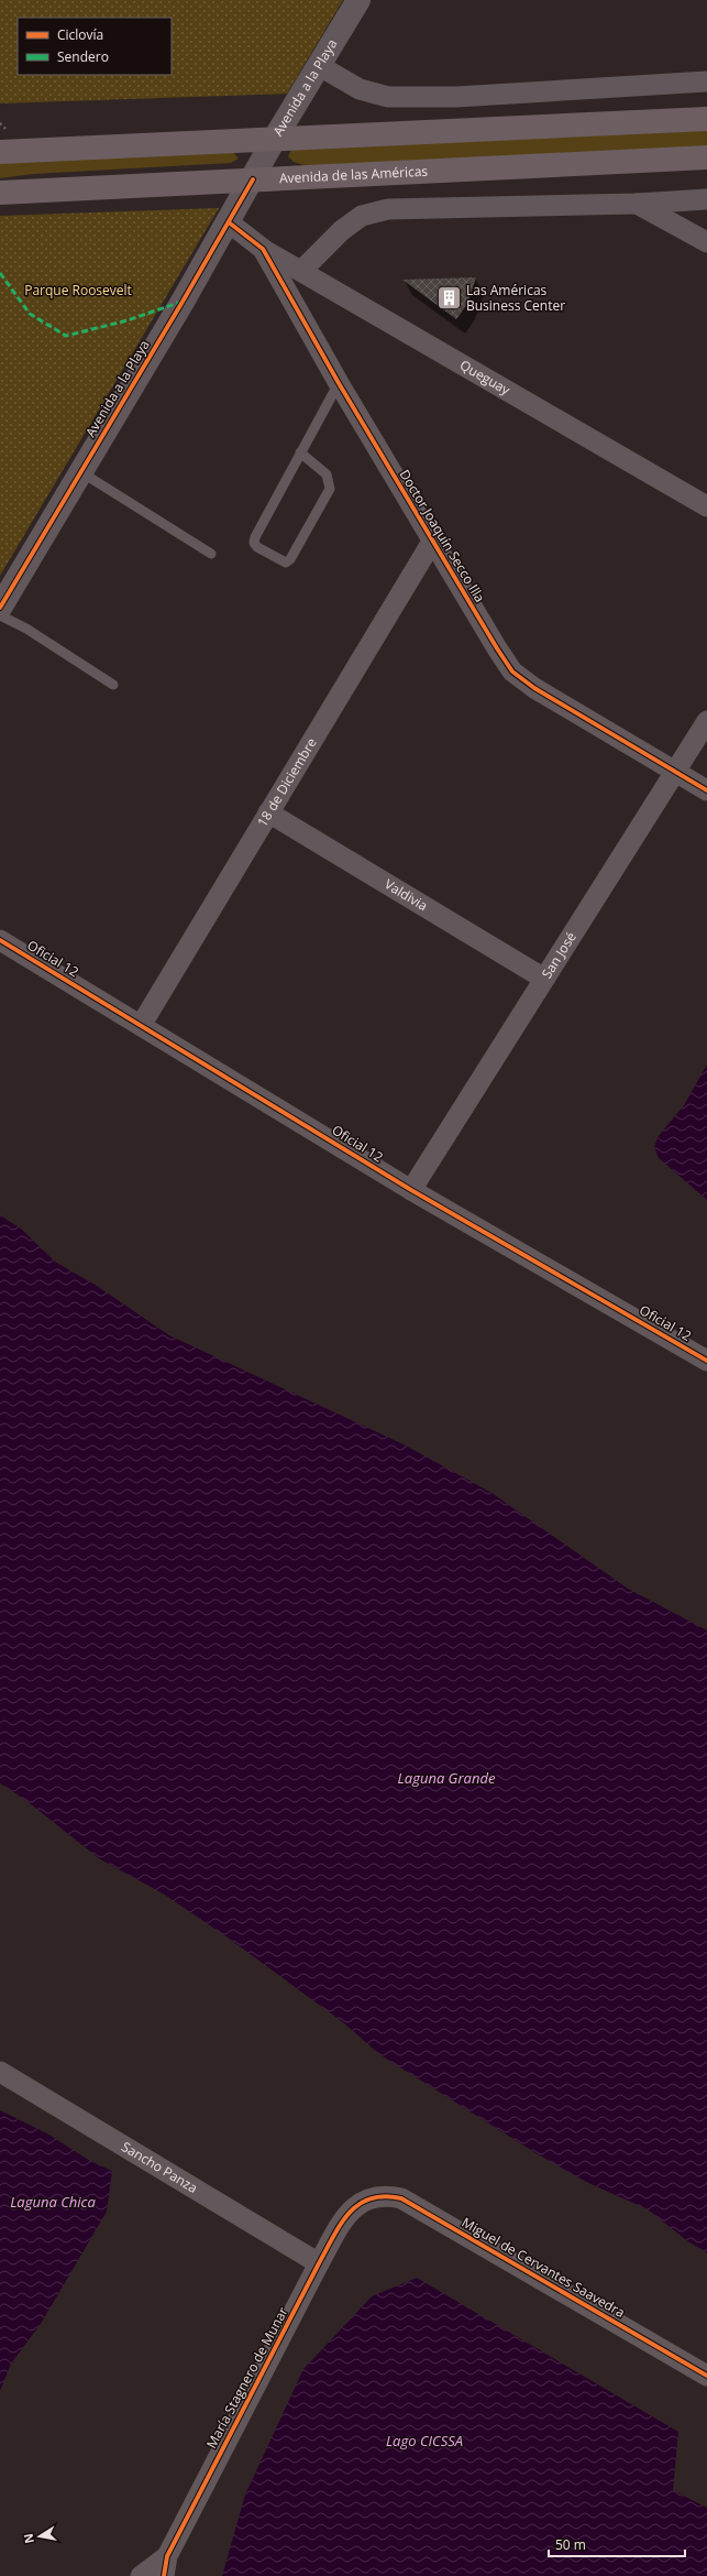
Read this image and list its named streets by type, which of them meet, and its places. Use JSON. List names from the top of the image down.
{
  "streets": {
    "highway": ["Avenida de las Américas"],
    "street": [
      "Avenida a la Playa",
      "Queguay",
      "Doctor Joaquín Secco Illa",
      "18 de Diciembre",
      "Valdivia",
      "San José",
      "Oficial 12",
      "Sancho Panza",
      "Miguel de Cervantes Saavedra",
      "María Stagnero de Munar"
    ]
  },
  "crossings": [
    ["Avenida a la Playa", "Avenida de las Américas"],
    ["Avenida a la Playa", "Doctor Joaquín Secco Illa"],
    ["Queguay", "Doctor Joaquín Secco Illa"],
    ["Doctor Joaquín Secco Illa", "18 de Diciembre"],
    ["Doctor Joaquín Secco Illa", "San José"],
    ["18 de Diciembre", "Valdivia"],
    ["18 de Diciembre", "Oficial 12"],
    ["Valdivia", "San José"],
    ["San José", "Oficial 12"],
    ["Sancho Panza", "María Stagnero de Munar"],
    ["Miguel de Cervantes Saavedra", "María Stagnero de Munar"]
  ],
  "water": ["Laguna Grande", "Laguna Chica", "Lago CICSSA"],
  "parks": ["Parque Roosevelt"],
  "places": {
    "building": ["Las Américas Business Center"]
  },
  "legend": ["Ciclovía", "Sendero"],
  "scale_bar": "50 m",
  "north": "left"
}
